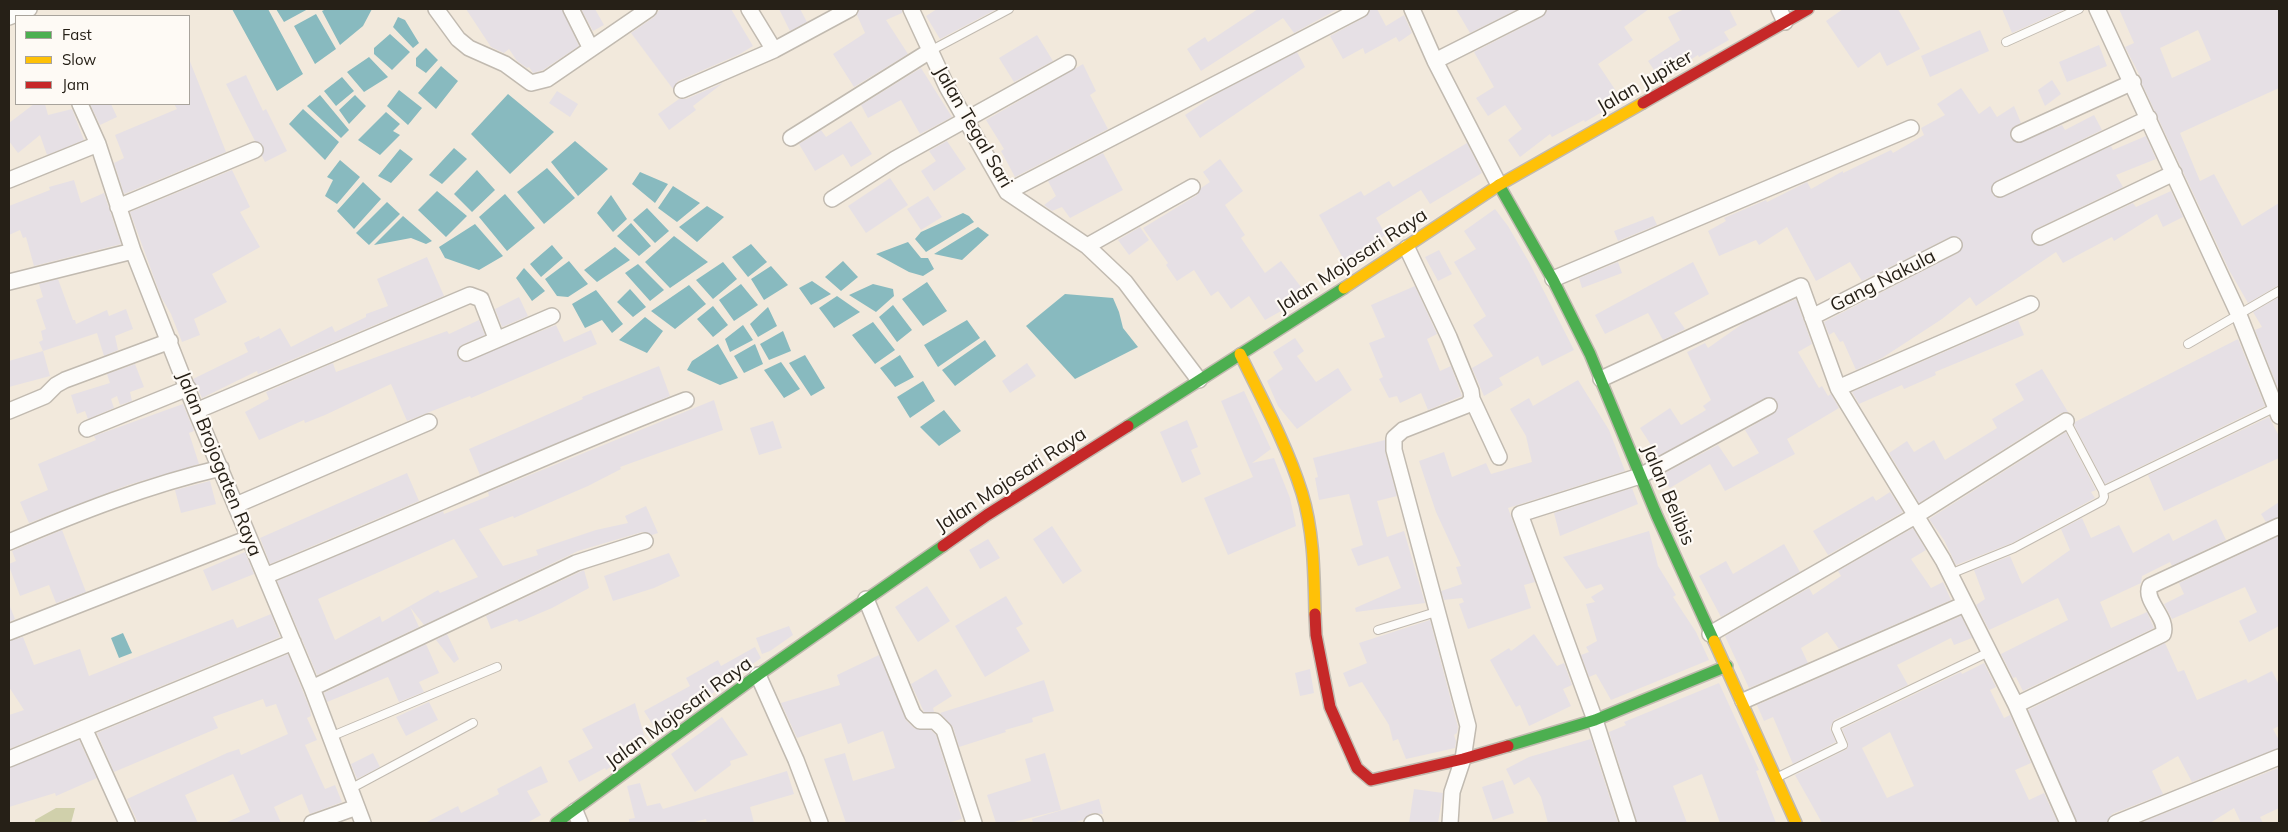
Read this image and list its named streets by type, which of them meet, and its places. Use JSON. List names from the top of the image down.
{
  "streets": {
    "street": [
      "Jalan Jupiter",
      "Jalan Tegal Sari",
      "Jalan Mojosari Raya",
      "Gang Nakula",
      "Jalan Brojogaten Raya",
      "Jalan Belibis"
    ]
  },
  "crossings": [
    ["Jalan Jupiter", "Jalan Mojosari Raya"],
    ["Jalan Jupiter", "Jalan Belibis"],
    ["Jalan Tegal Sari", "Jalan Mojosari Raya"],
    ["Jalan Mojosari Raya", "Jalan Belibis"]
  ],
  "legend": ["Fast", "Slow", "Jam"]
}
